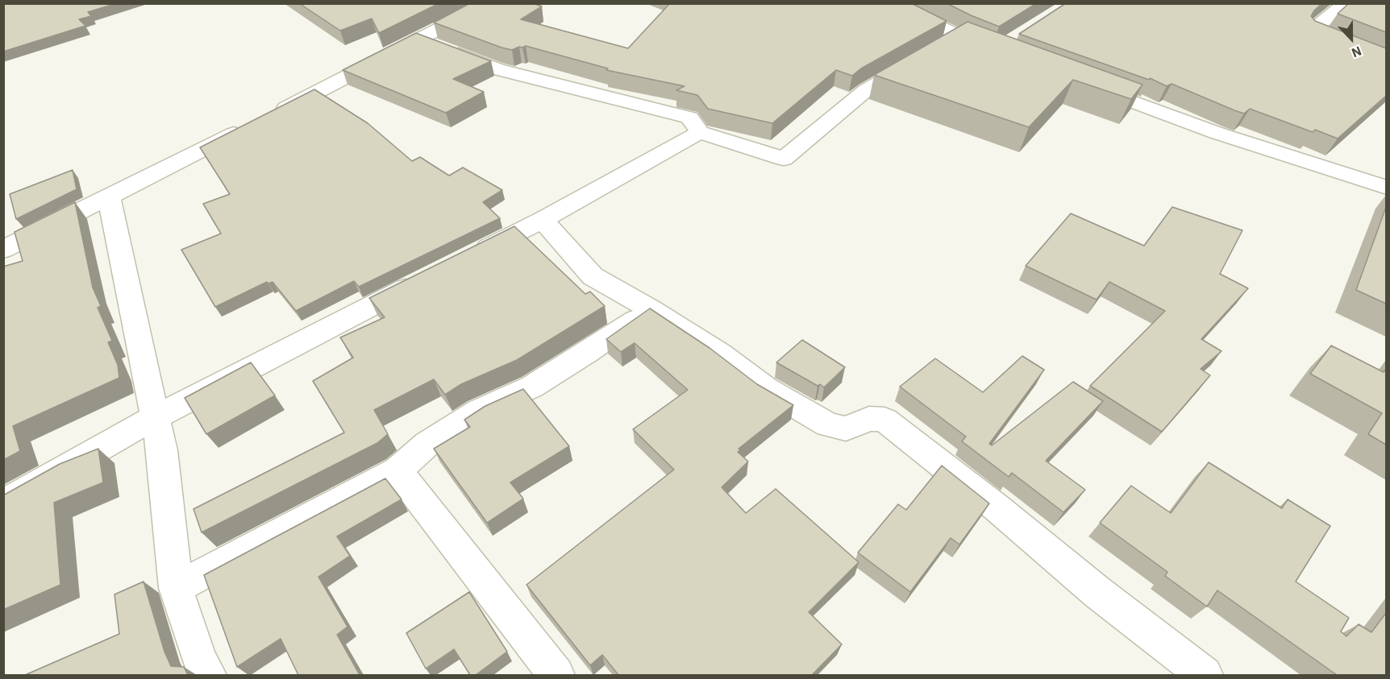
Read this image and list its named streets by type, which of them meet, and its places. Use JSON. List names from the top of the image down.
{
  "north": "bottom"
}
